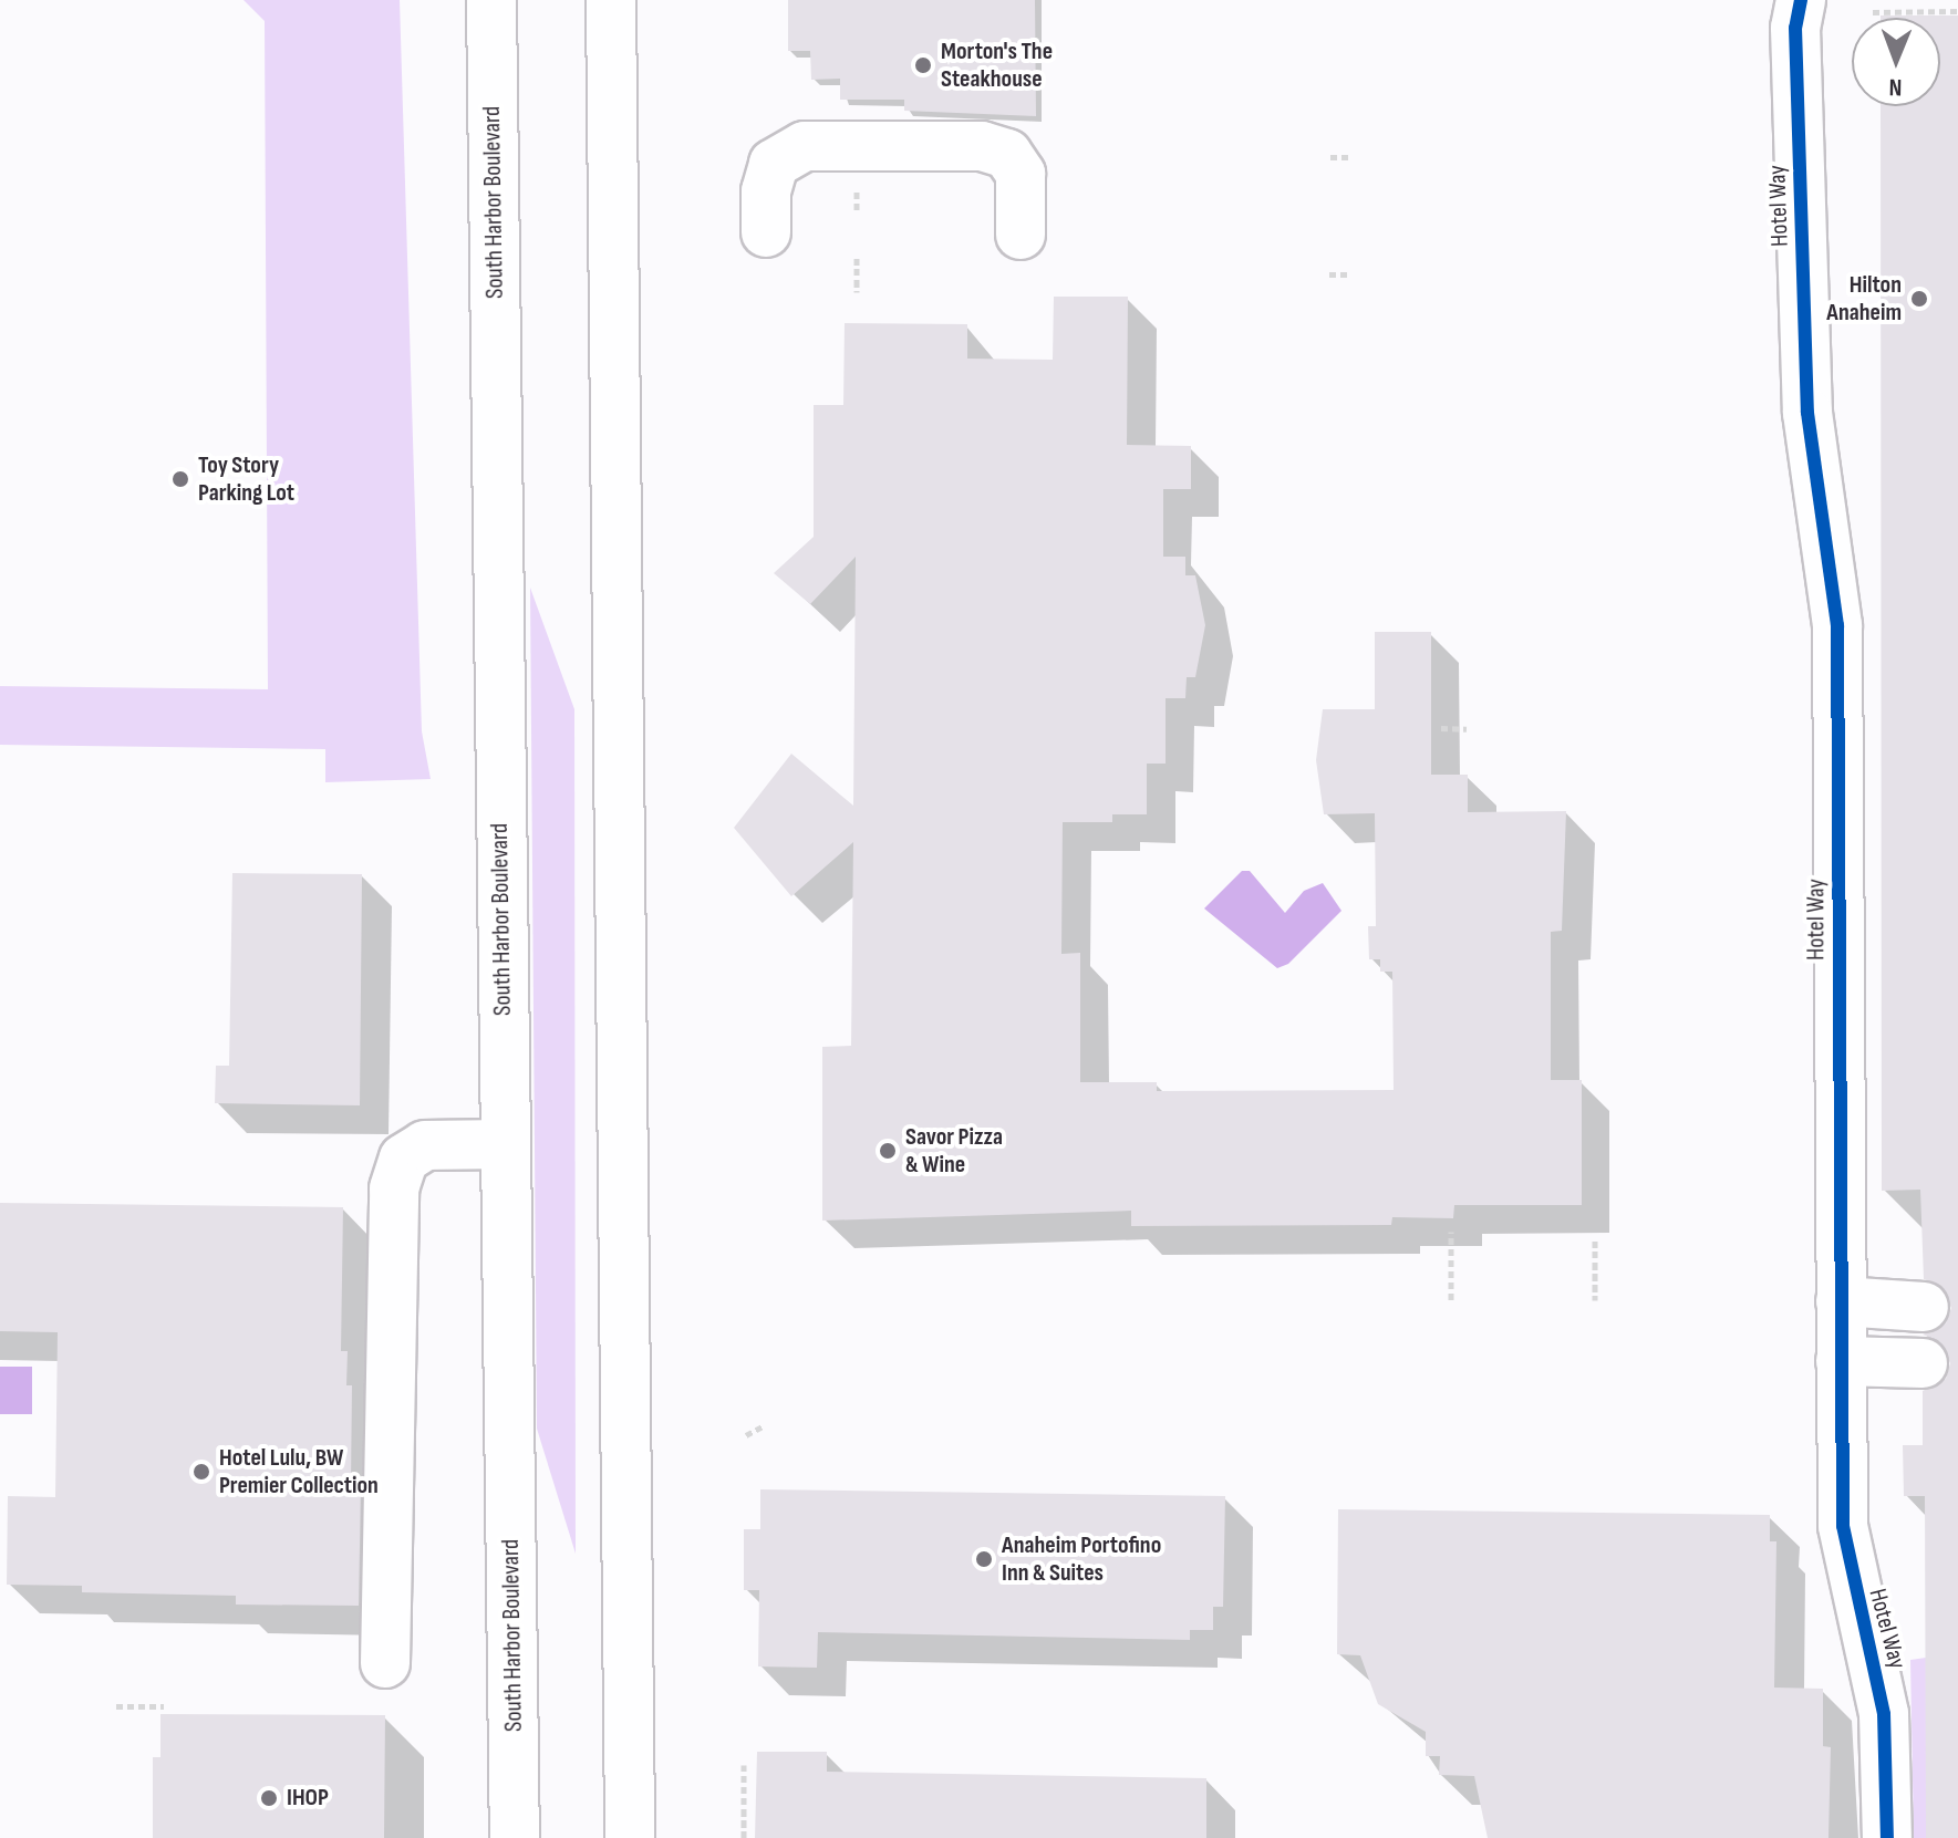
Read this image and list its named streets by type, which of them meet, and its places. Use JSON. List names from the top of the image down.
{
  "streets": {
    "main road": ["South Harbor Boulevard", "Hotel Way"]
  },
  "places": [
    "Morton's The Steakhouse",
    "Hilton Anaheim",
    "Toy Story Parking Lot",
    "Savor Pizza & Wine",
    "Hotel Lulu, BW Premier Collection",
    "Anaheim Portofino Inn & Suites",
    "IHOP"
  ],
  "north": "bottom"
}
